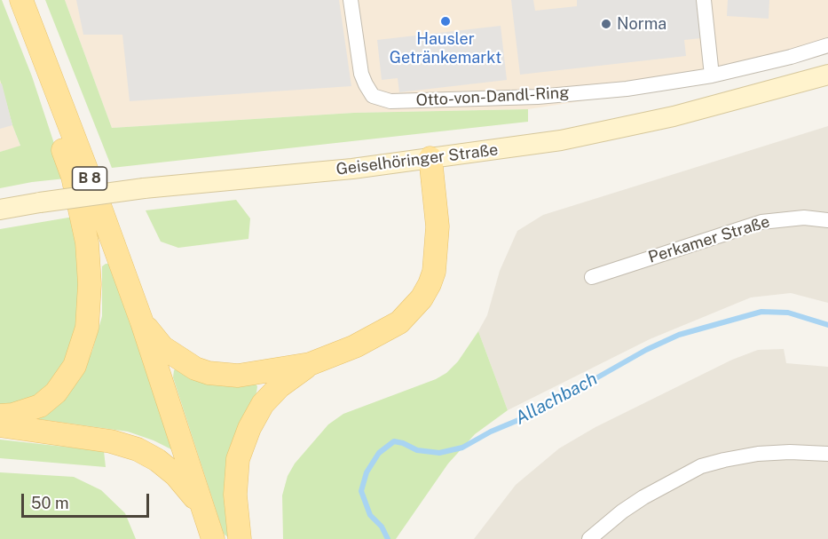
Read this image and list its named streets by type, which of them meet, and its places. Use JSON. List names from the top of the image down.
{
  "streets": {
    "main road": ["Geiselhöringer Straße", "B 8"],
    "street": ["Otto-von-Dandl-Ring", "Perkamer Straße"]
  },
  "water": ["Allachbach"],
  "places": ["Hausler Getränkemarkt", "Norma"],
  "scale_bar": "50 m"
}
